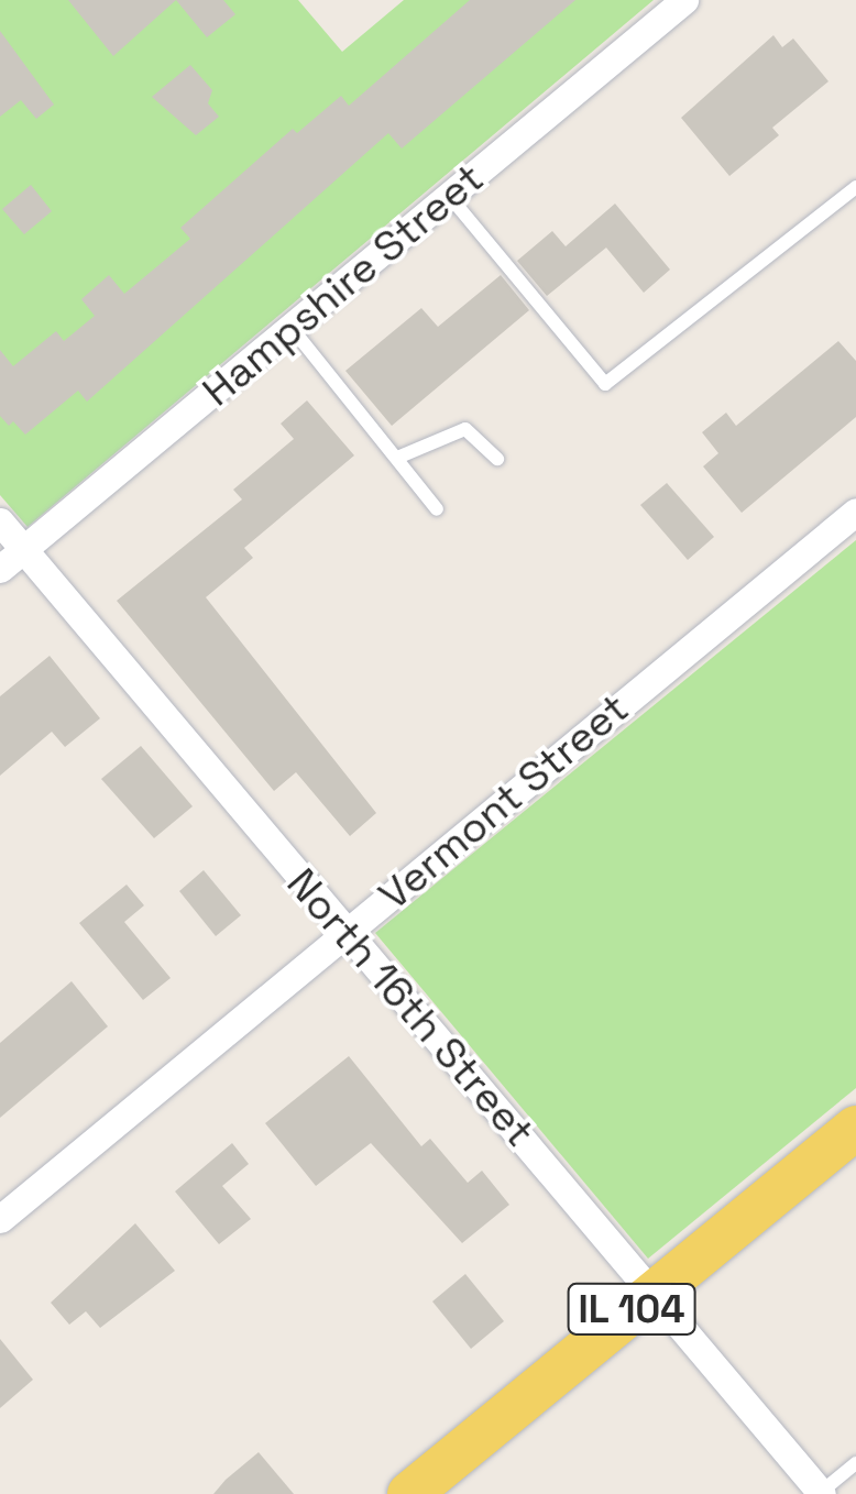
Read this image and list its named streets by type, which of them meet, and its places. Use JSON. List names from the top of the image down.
{
  "streets": {
    "main road": ["IL 104"],
    "street": ["Hampshire Street", "Vermont Street", "North 16th Street"]
  },
  "crossings": [
    ["Hampshire Street", "North 16th Street"],
    ["Vermont Street", "North 16th Street"],
    ["North 16th Street", "IL 104"]
  ]
}
